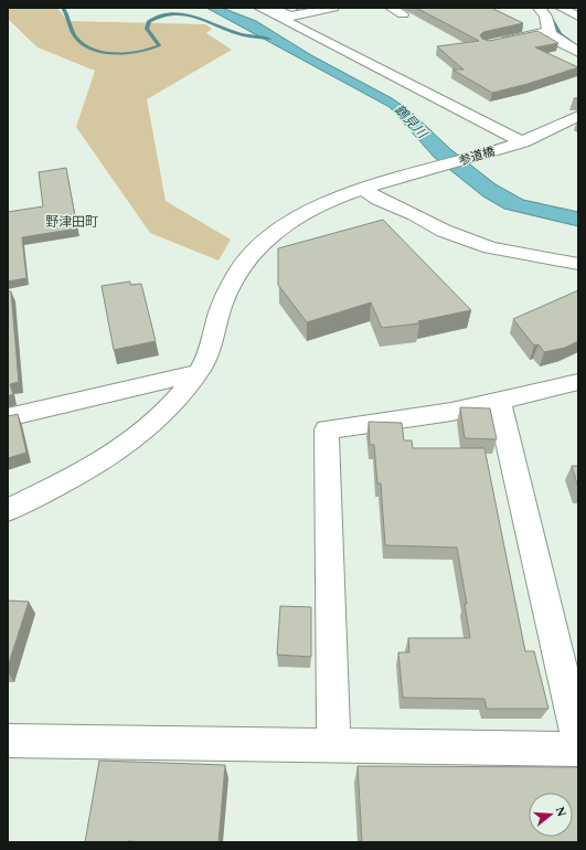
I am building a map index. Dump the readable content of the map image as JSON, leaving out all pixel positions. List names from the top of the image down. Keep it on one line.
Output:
{"streets":{"street":["参道橋"]},"districts":["野津田町"],"water":["鶴見川"],"north":"right"}
